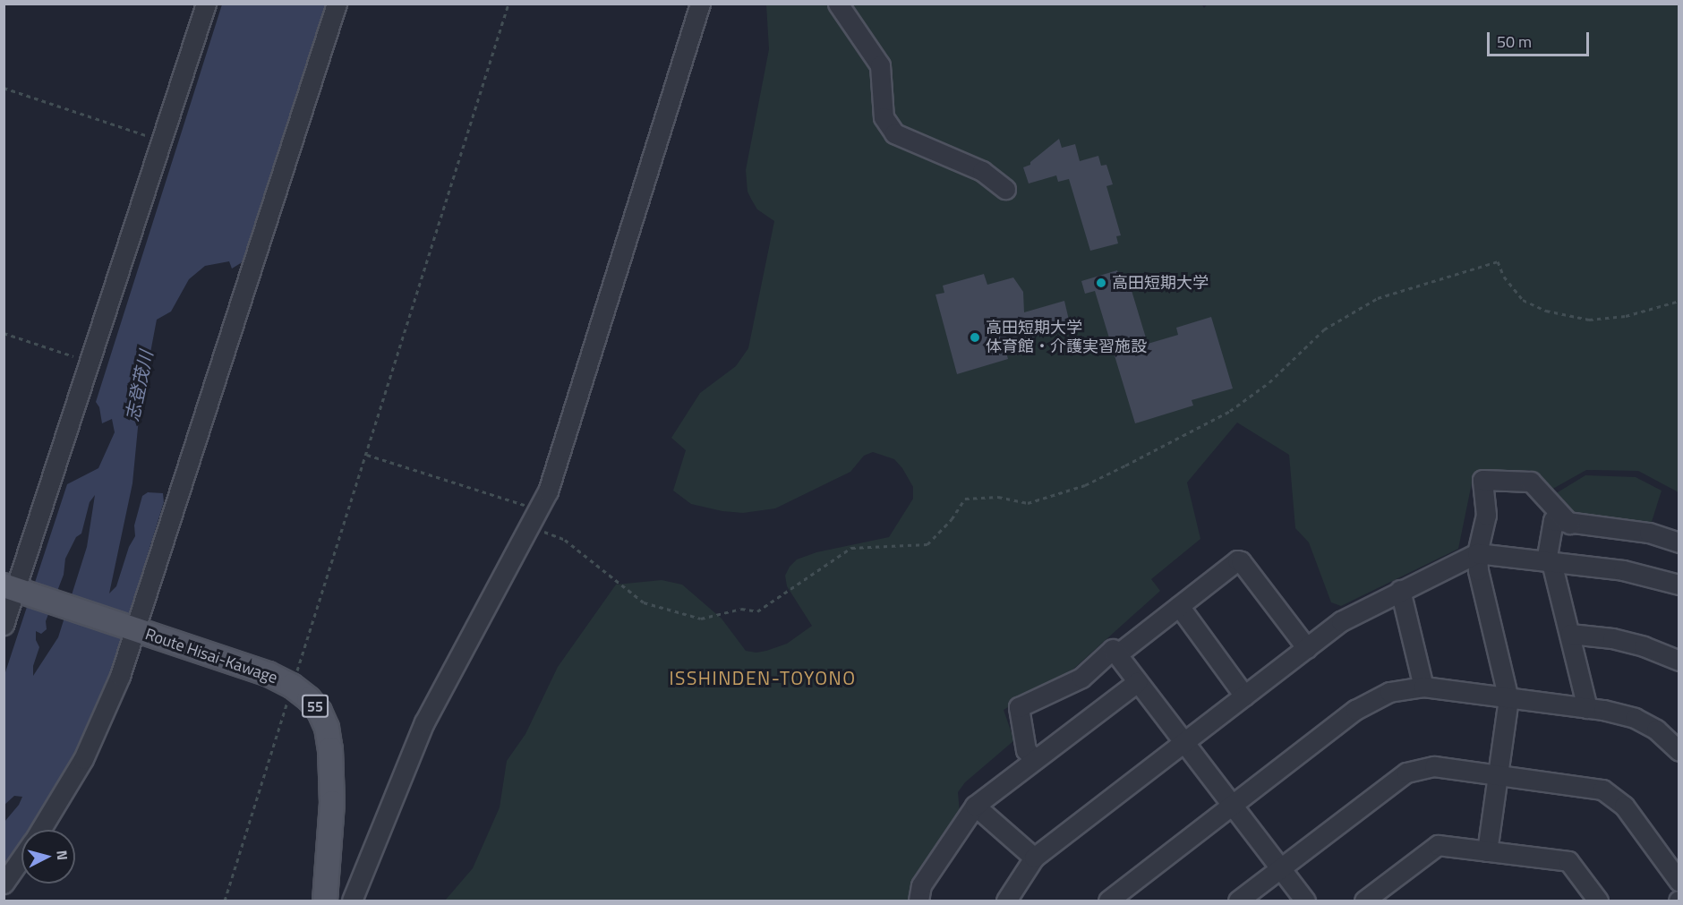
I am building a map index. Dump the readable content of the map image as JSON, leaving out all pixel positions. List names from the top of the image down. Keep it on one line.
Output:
{"streets":{"main road":["Route Hisai-Kawage","55"]},"districts":["ISSHINDEN-TOYONO"],"water":["志登茂川"],"places":["高田短期大学","高田短期大学 体育館・介護実習施設"],"scale_bar":"50 m","north":"right"}
